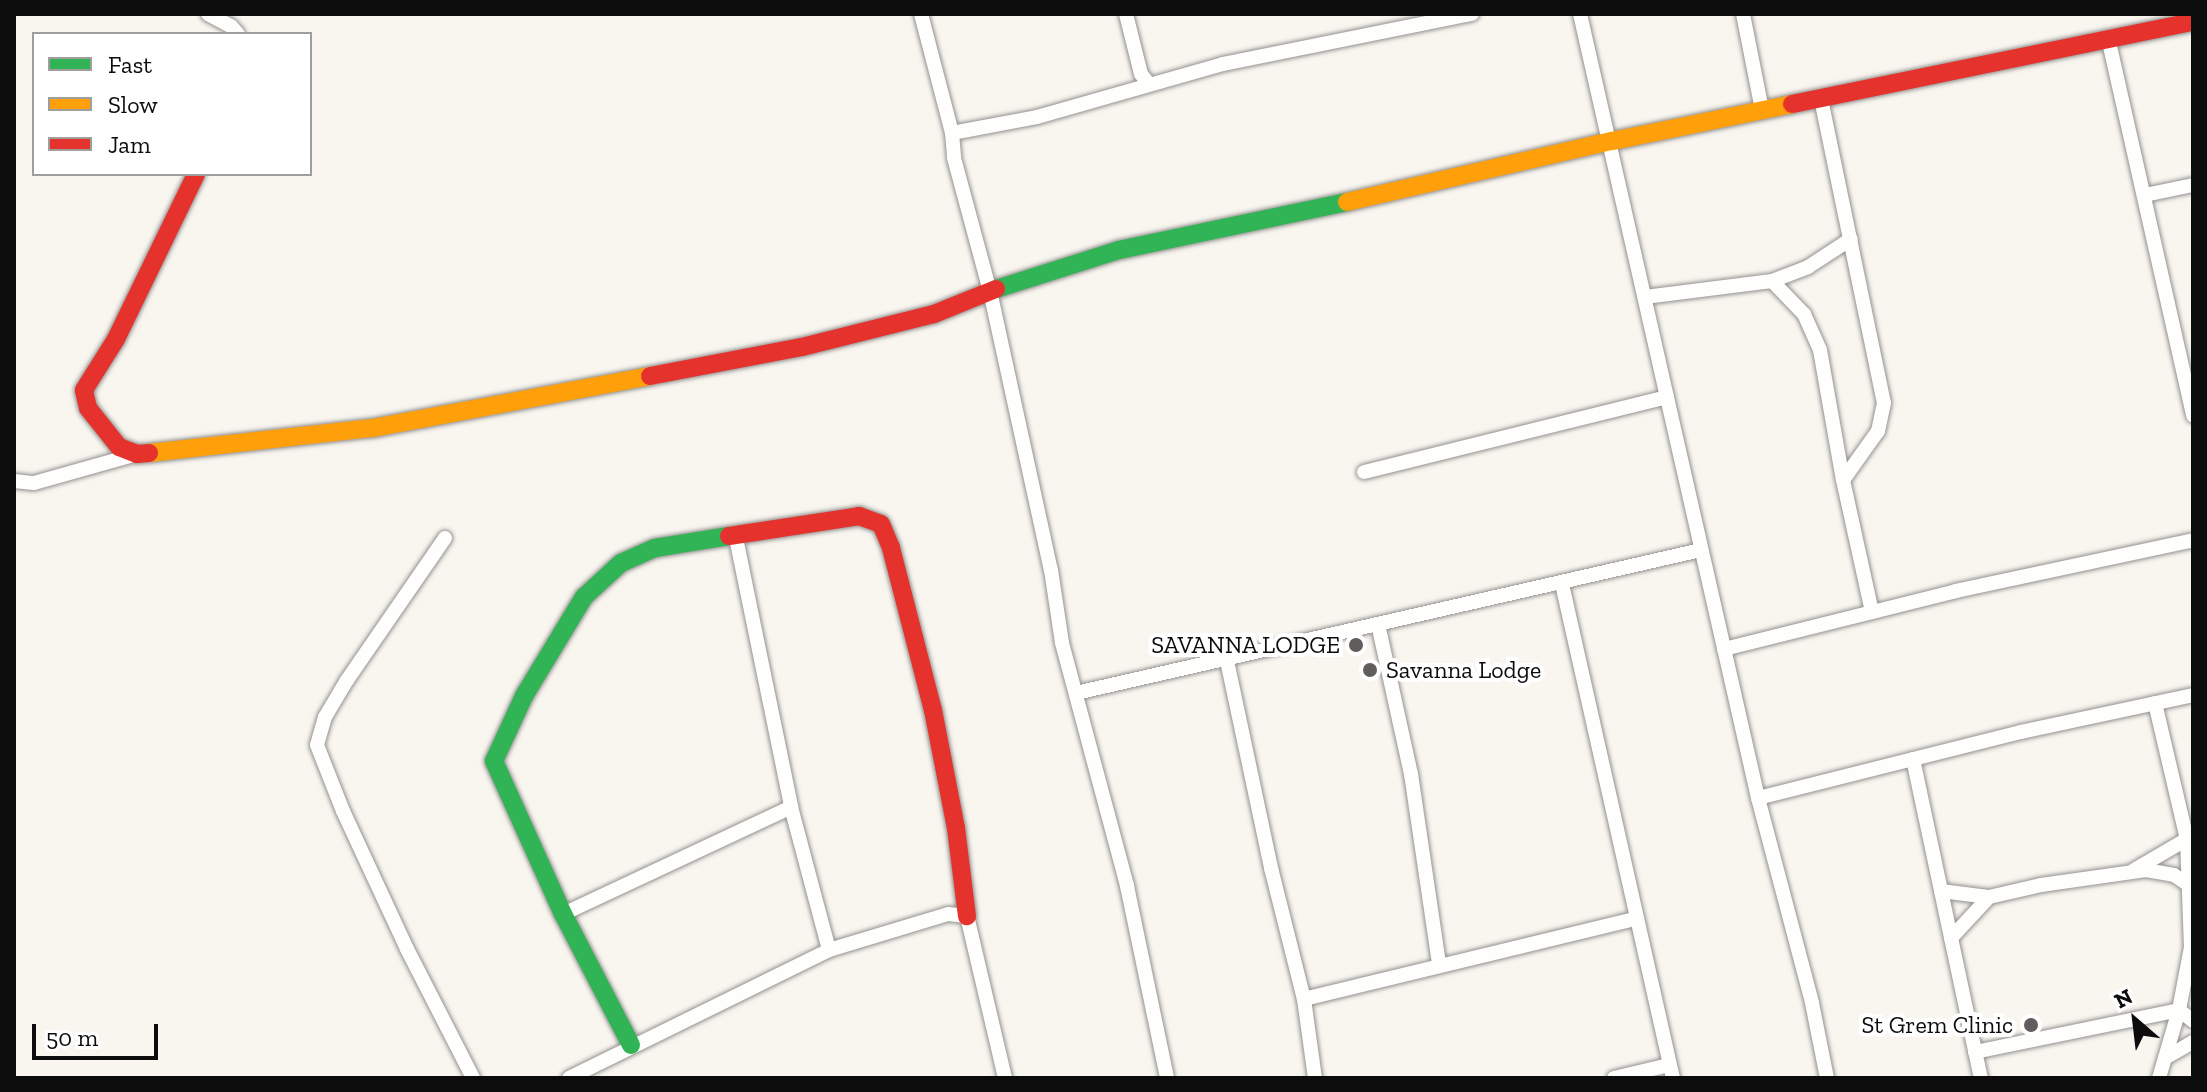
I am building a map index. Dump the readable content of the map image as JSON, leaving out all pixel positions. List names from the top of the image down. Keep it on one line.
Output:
{"places":["SAVANNA LODGE","Savanna Lodge","St Grem Clinic"],"legend":["Fast","Slow","Jam"],"scale_bar":"50 m","north":"top left"}
